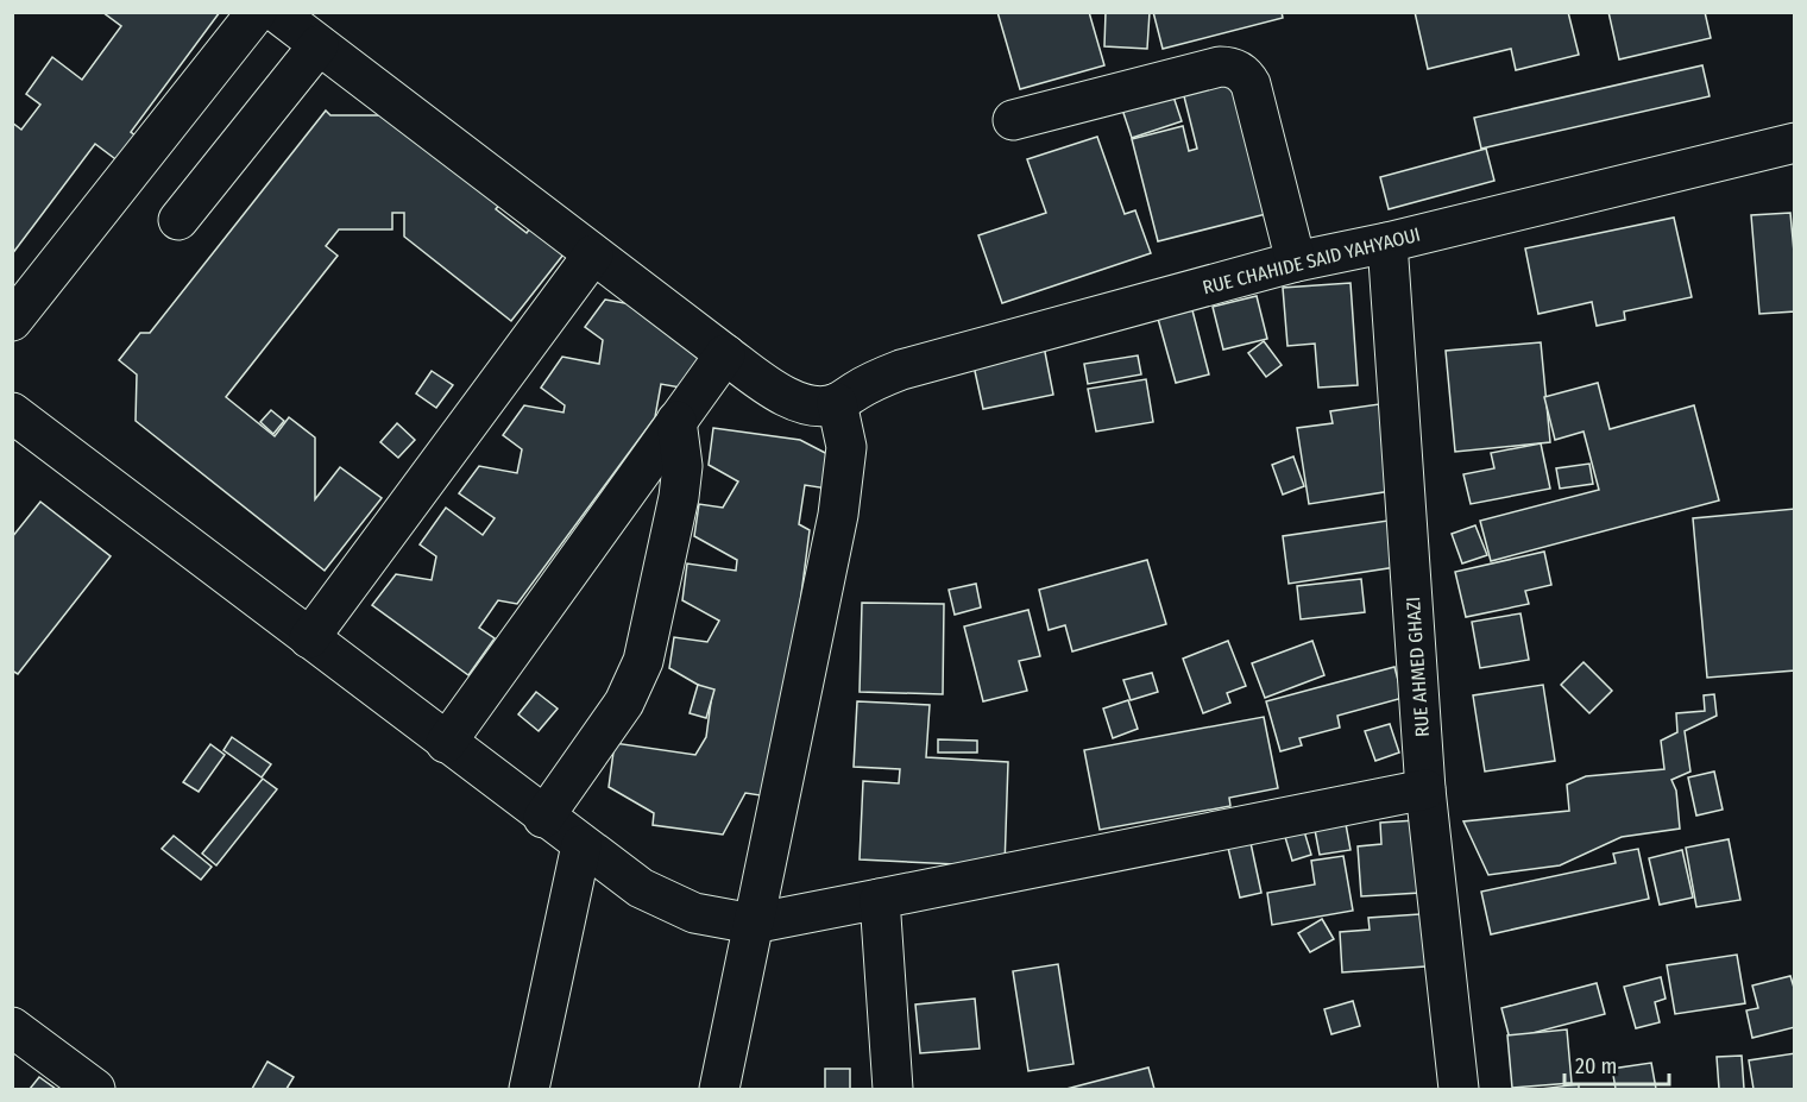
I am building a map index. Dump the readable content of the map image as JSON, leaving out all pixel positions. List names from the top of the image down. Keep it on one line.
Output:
{"streets":{"street":["RUE CHAHIDE SAID YAHYAOUI","RUE AHMED GHAZI"]},"crossings":[["RUE CHAHIDE SAID YAHYAOUI","RUE AHMED GHAZI"]],"scale_bar":"20 m"}
